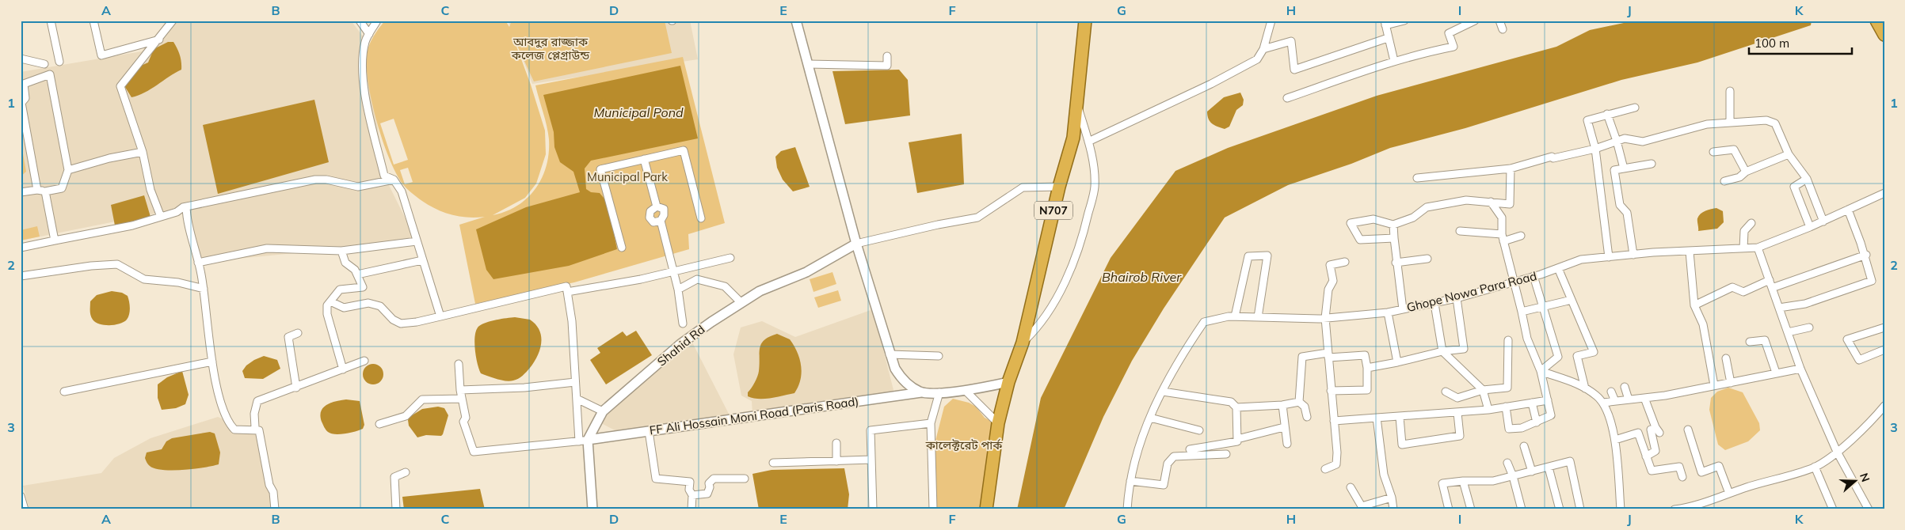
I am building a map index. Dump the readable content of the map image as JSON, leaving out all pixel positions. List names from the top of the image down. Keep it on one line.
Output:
{"streets":{"highway":["N707"],"street":["Ghope Nowa Para Road","Shahid Rd","FF Ali Hossain Moni Road (Paris Road)"]},"crossings":[["N707","FF Ali Hossain Moni Road (Paris Road)"],["Shahid Rd","FF Ali Hossain Moni Road (Paris Road)"]],"water":["Municipal Pond","Bhairob River"],"parks":["আবদুর রাজ্জাক কলেজ প্লেগ্রাউন্ড","Municipal Park","কালেক্টরেট পার্ক"],"scale_bar":"100 m","north":"right","grid":{"columns":["A","B","C","D","E","F","G","H","I","J","K"],"rows":["1","2","3"]}}
